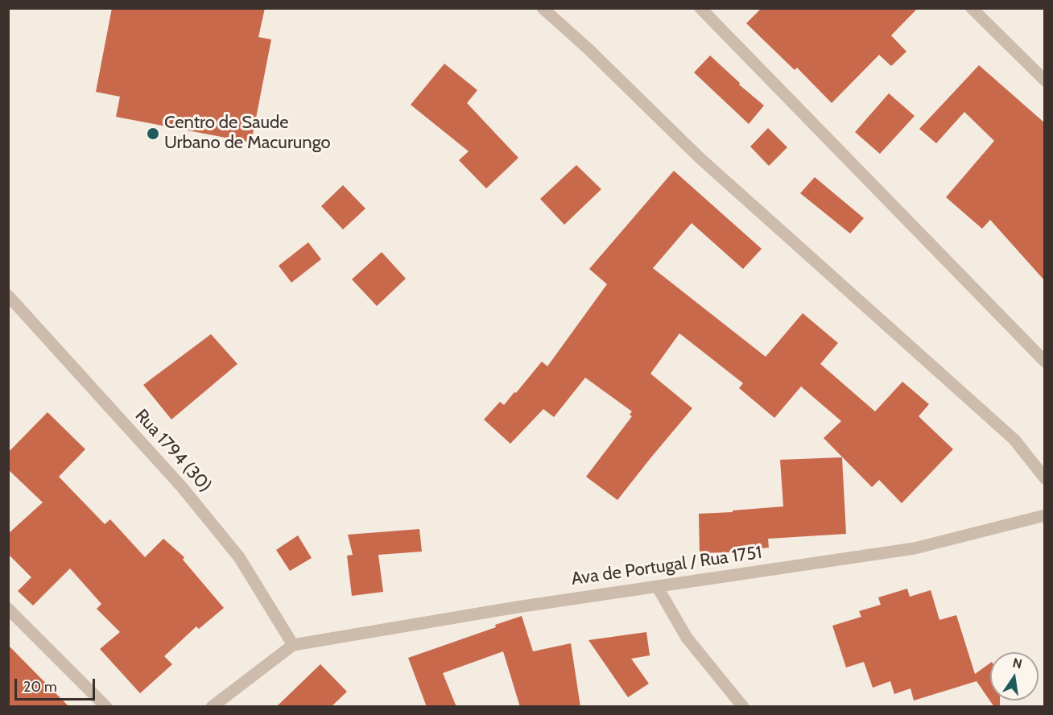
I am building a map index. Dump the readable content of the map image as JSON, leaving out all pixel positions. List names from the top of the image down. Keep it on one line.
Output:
{"streets":{"street":["Rua 1794 (30)","Ava de Portugal / Rua 1751"]},"crossings":[["Rua 1794 (30)","Ava de Portugal / Rua 1751"]],"places":["Centro de Saude Urbano de Macurungo"],"scale_bar":"20 m","north":"top"}
